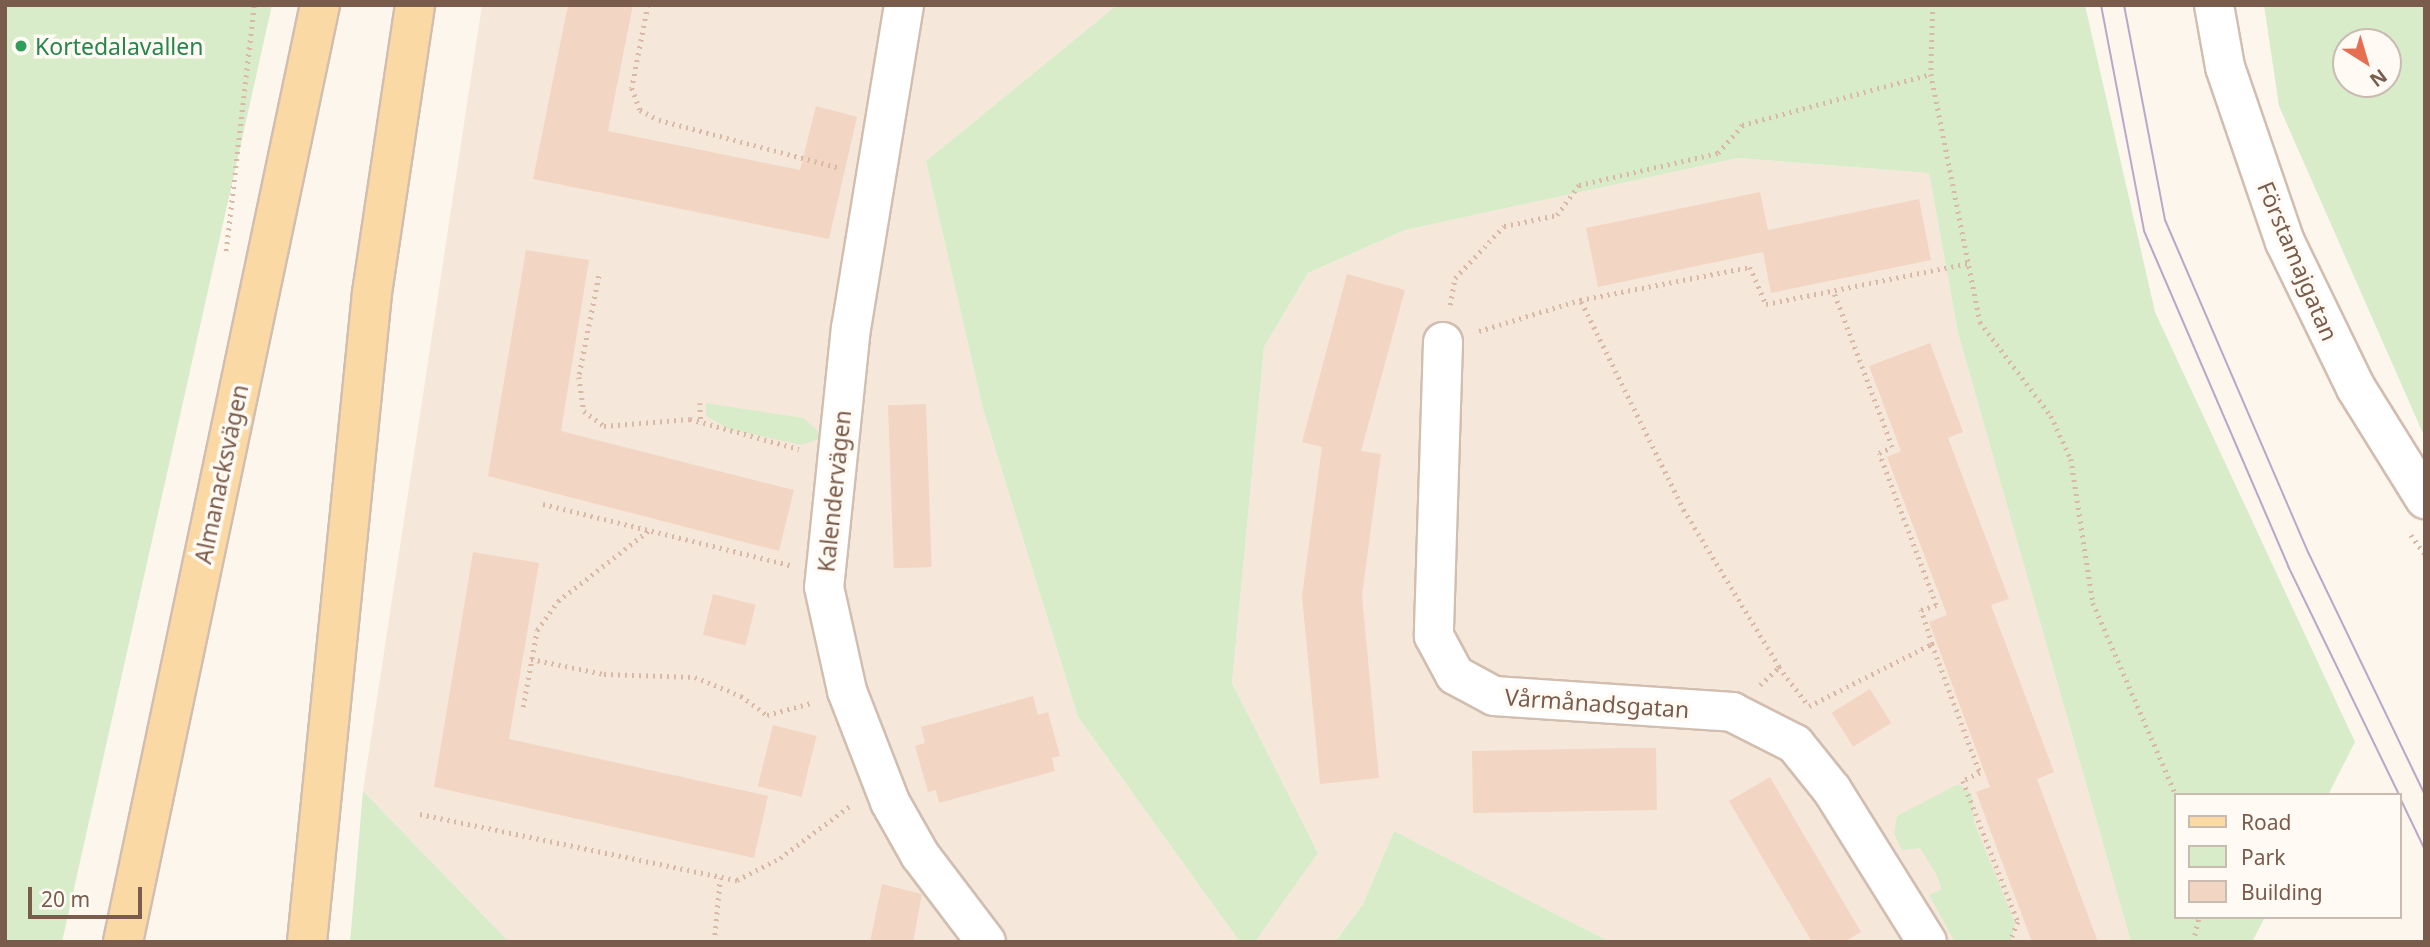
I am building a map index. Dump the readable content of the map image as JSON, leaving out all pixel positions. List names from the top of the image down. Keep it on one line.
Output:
{"streets":{"main road":["Almanacksvägen"],"street":["Förstamajgatan","Kalendervägen","Vårmånadsgatan"]},"places":["Kortedalavallen"],"legend":["Road","Park","Building"],"scale_bar":"20 m","north":"bottom right"}
